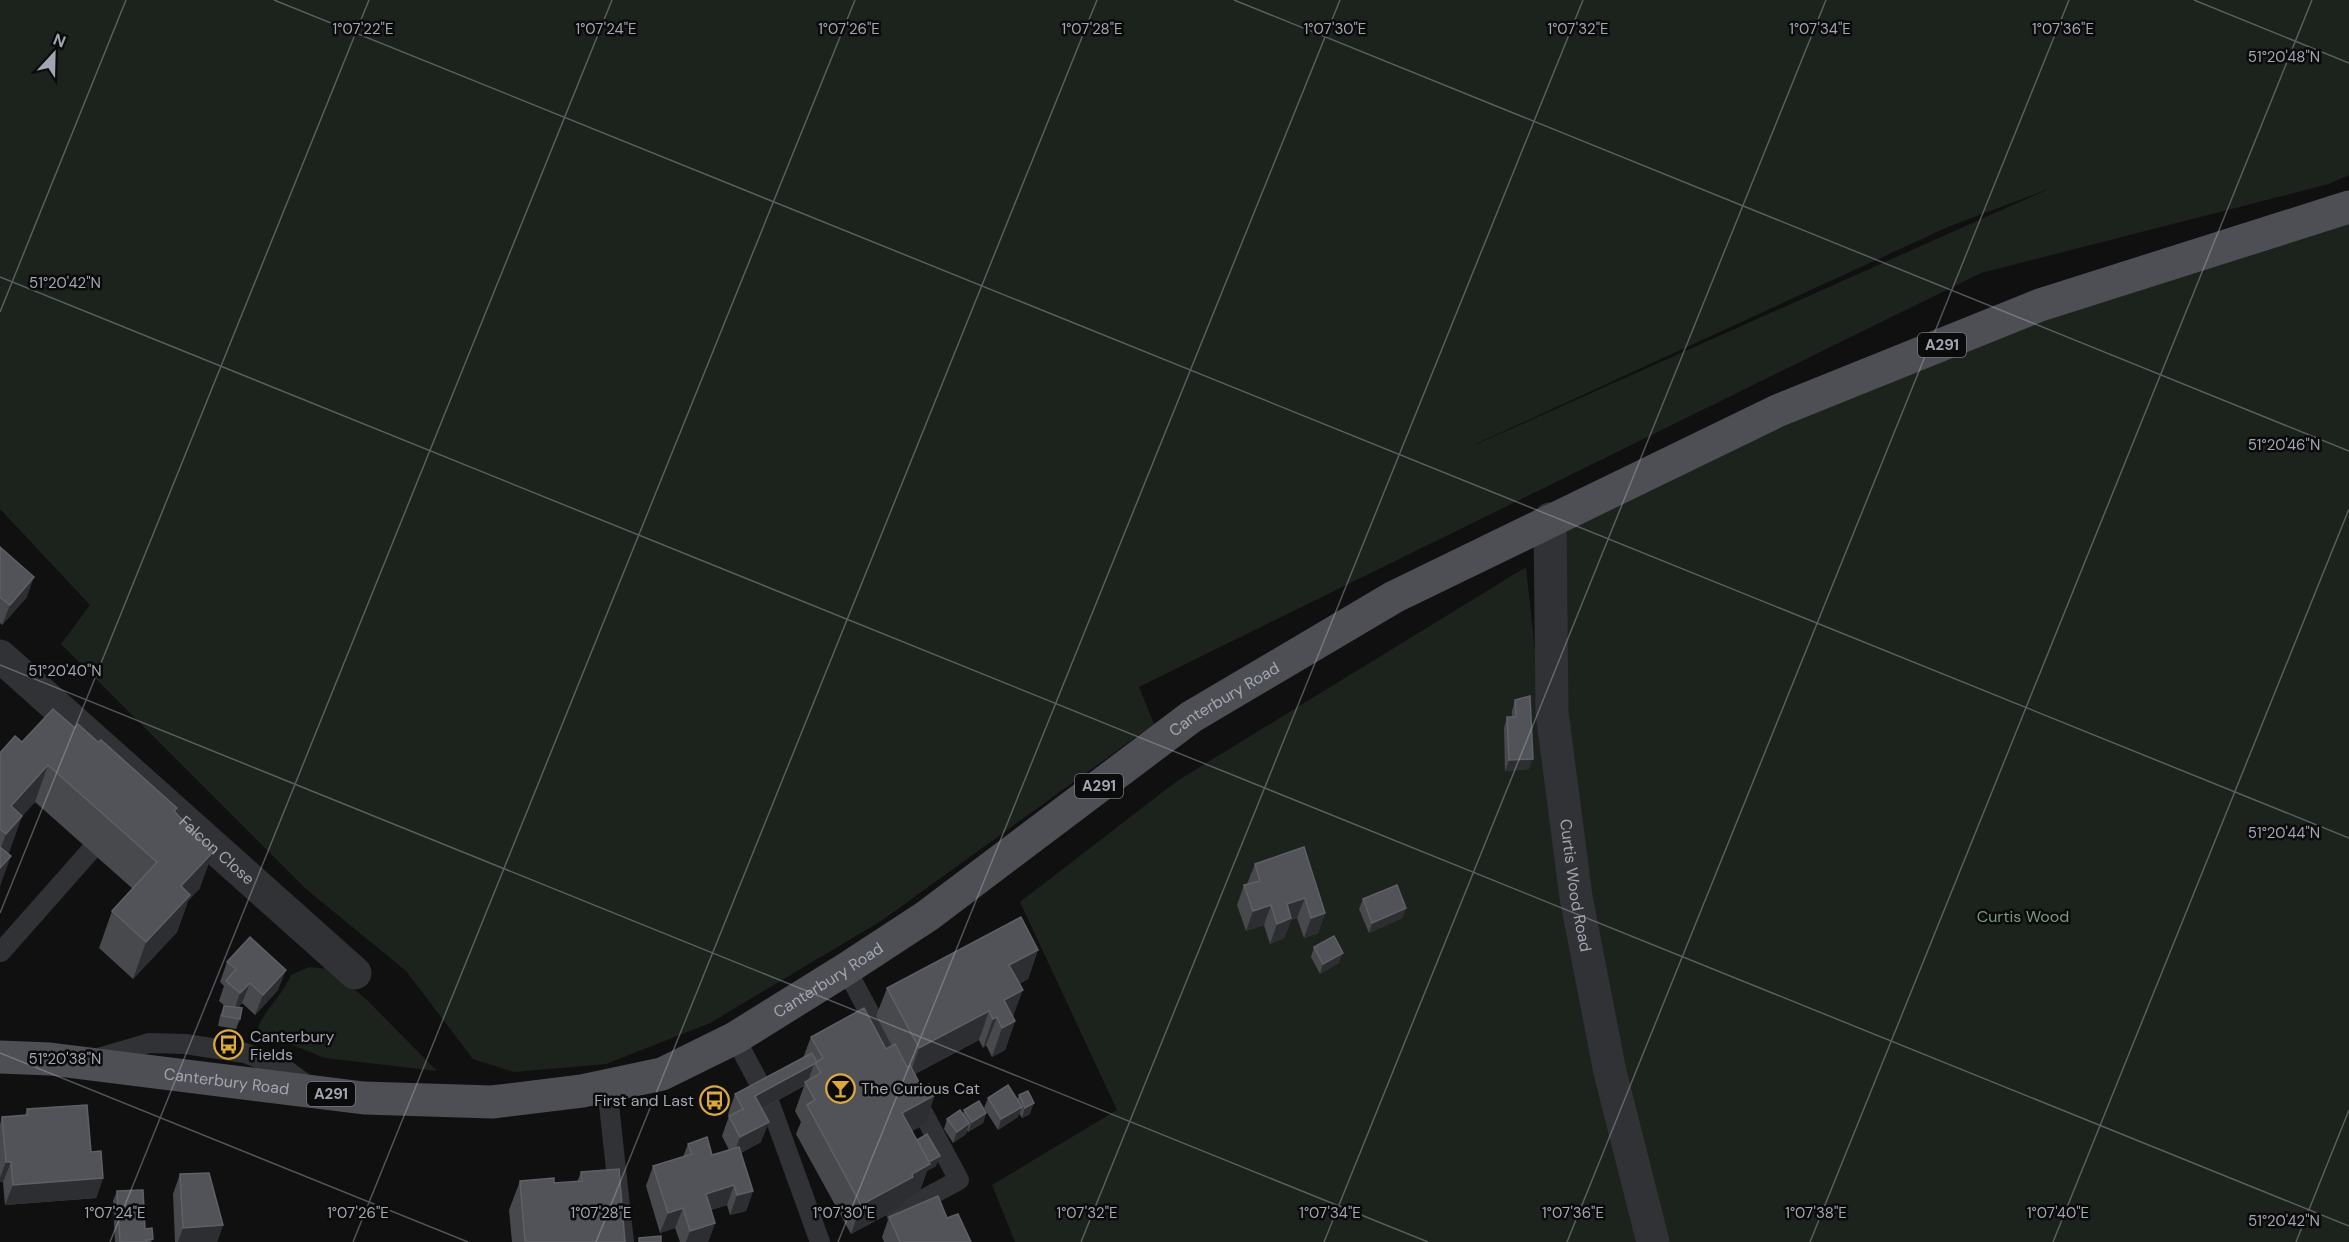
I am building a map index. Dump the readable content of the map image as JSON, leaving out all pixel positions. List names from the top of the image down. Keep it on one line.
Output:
{"streets":{"main road":["A291","Canterbury Road"],"street":["Falcon Close","Curtis Wood Road"]},"crossings":[["A291","Canterbury Road"],["A291","Curtis Wood Road"],["Canterbury Road","Curtis Wood Road"]],"parks":["Curtis Wood"],"places":{"bus stop":["Canterbury Fields","First and Last"],"bar":["The Curious Cat"]},"north":"top","coordinates":["1°07'22\"E","1°07'24\"E","1°07'26\"E","1°07'28\"E","1°07'34\"E","1°07'36\"E","1°07'30\"E","1°07'32\"E","51°20'48\"N","51°20'42\"N","51°20'46\"N","51°20'40\"N","51°20'44\"N","51°20'38\"N","1°07'38\"E","1°07'40\"E"]}
